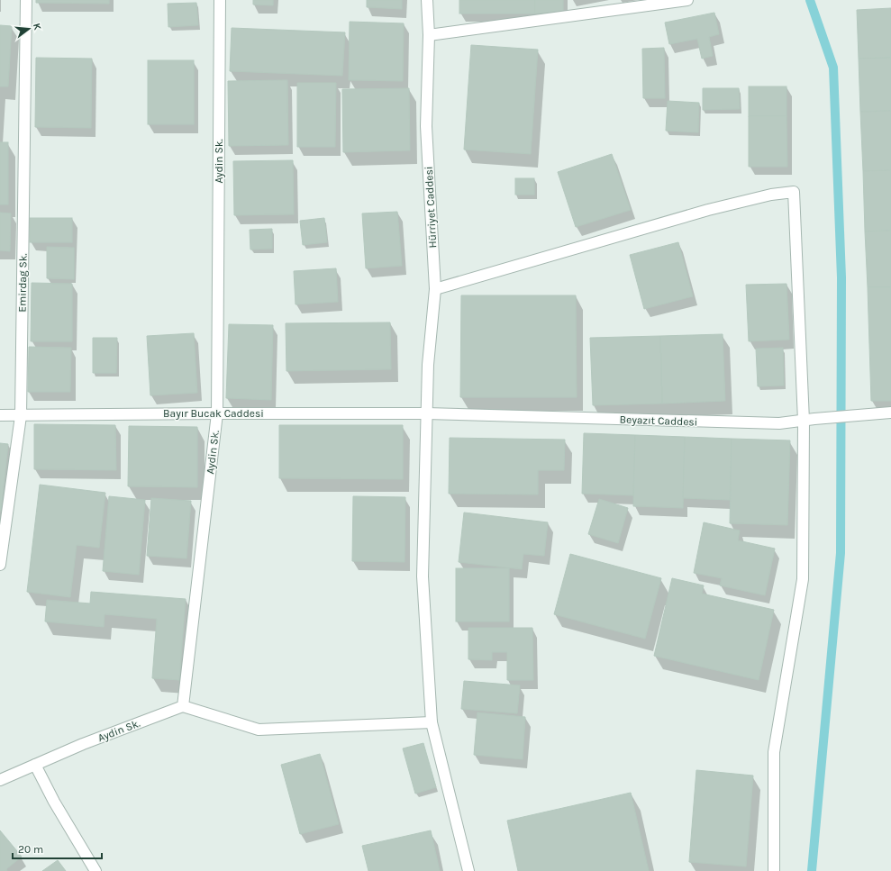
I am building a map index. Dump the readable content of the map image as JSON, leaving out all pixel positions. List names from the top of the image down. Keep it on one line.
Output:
{"streets":{"street":["Aydin Sk.","Hürriyet Caddesi","Emirdag Sk.","Bayır Bucak Caddesi","Beyazıt Caddesi"]},"crossings":[["Aydin Sk.","Bayır Bucak Caddesi"],["Hürriyet Caddesi","Bayır Bucak Caddesi"],["Hürriyet Caddesi","Beyazıt Caddesi"],["Emirdag Sk.","Bayır Bucak Caddesi"],["Bayır Bucak Caddesi","Beyazıt Caddesi"]],"scale_bar":"20 m","north":"right"}
